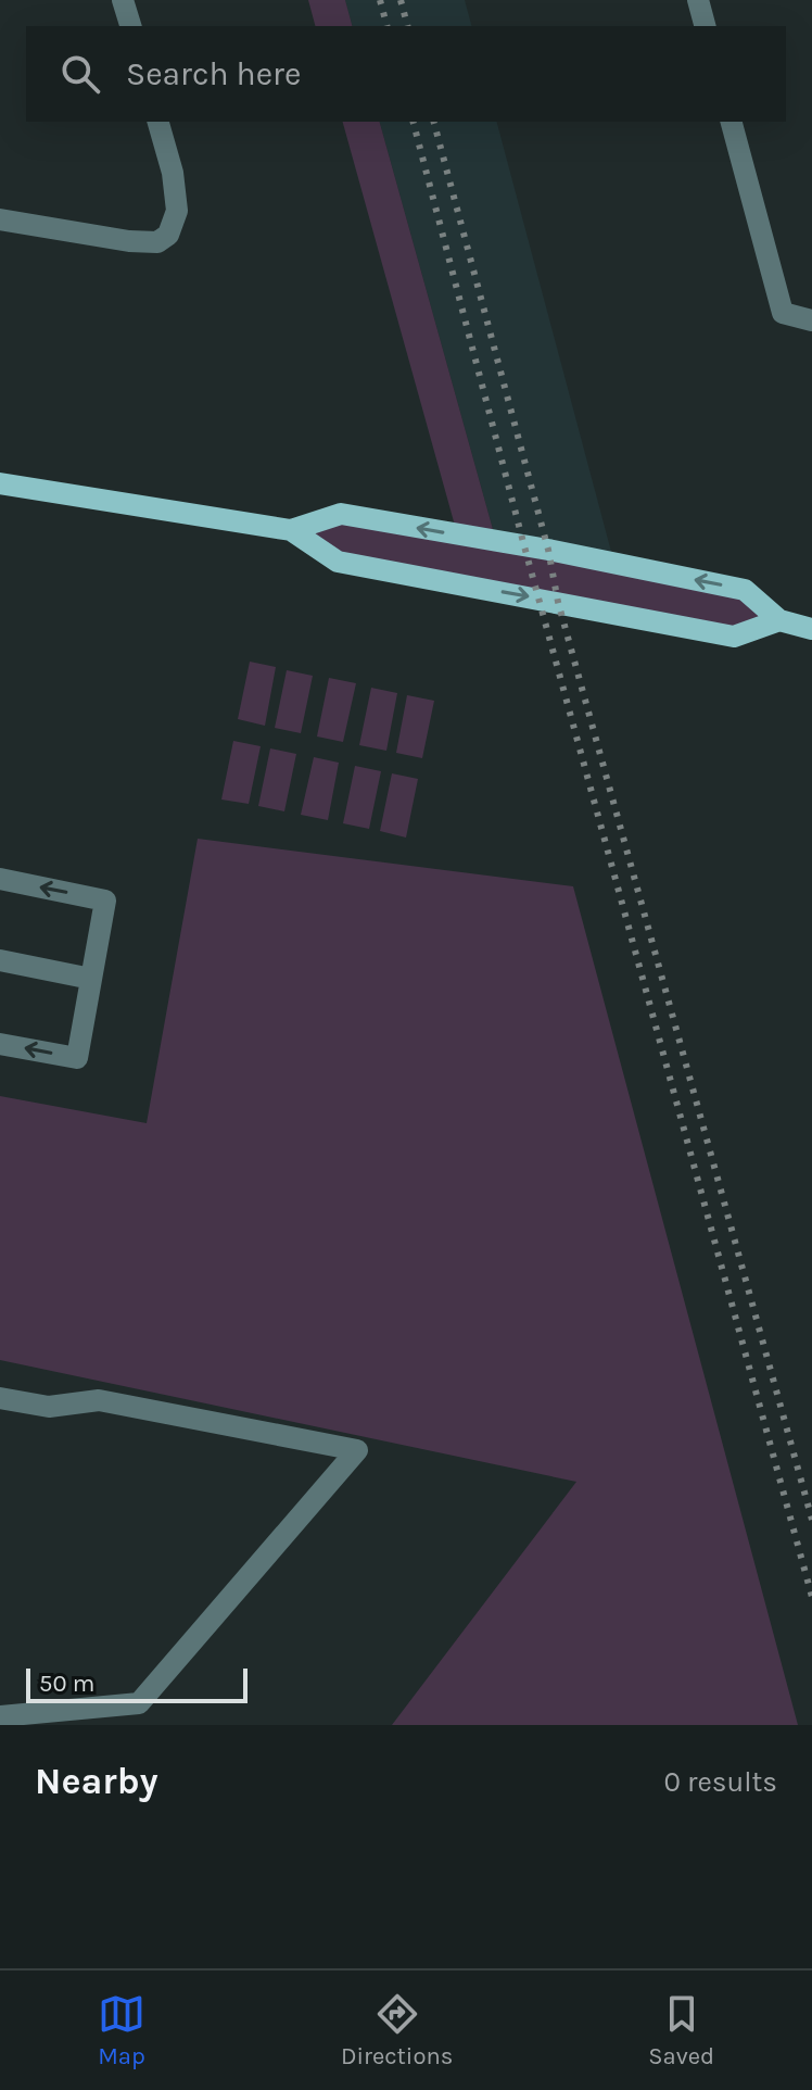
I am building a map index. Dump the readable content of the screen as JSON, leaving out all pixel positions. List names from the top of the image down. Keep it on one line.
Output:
{"scale_bar":"50 m","page":{"search":"Search here","scale":"50 m","heading":["Nearby","0 results"],"nav":["Map","Directions","Saved"]}}
